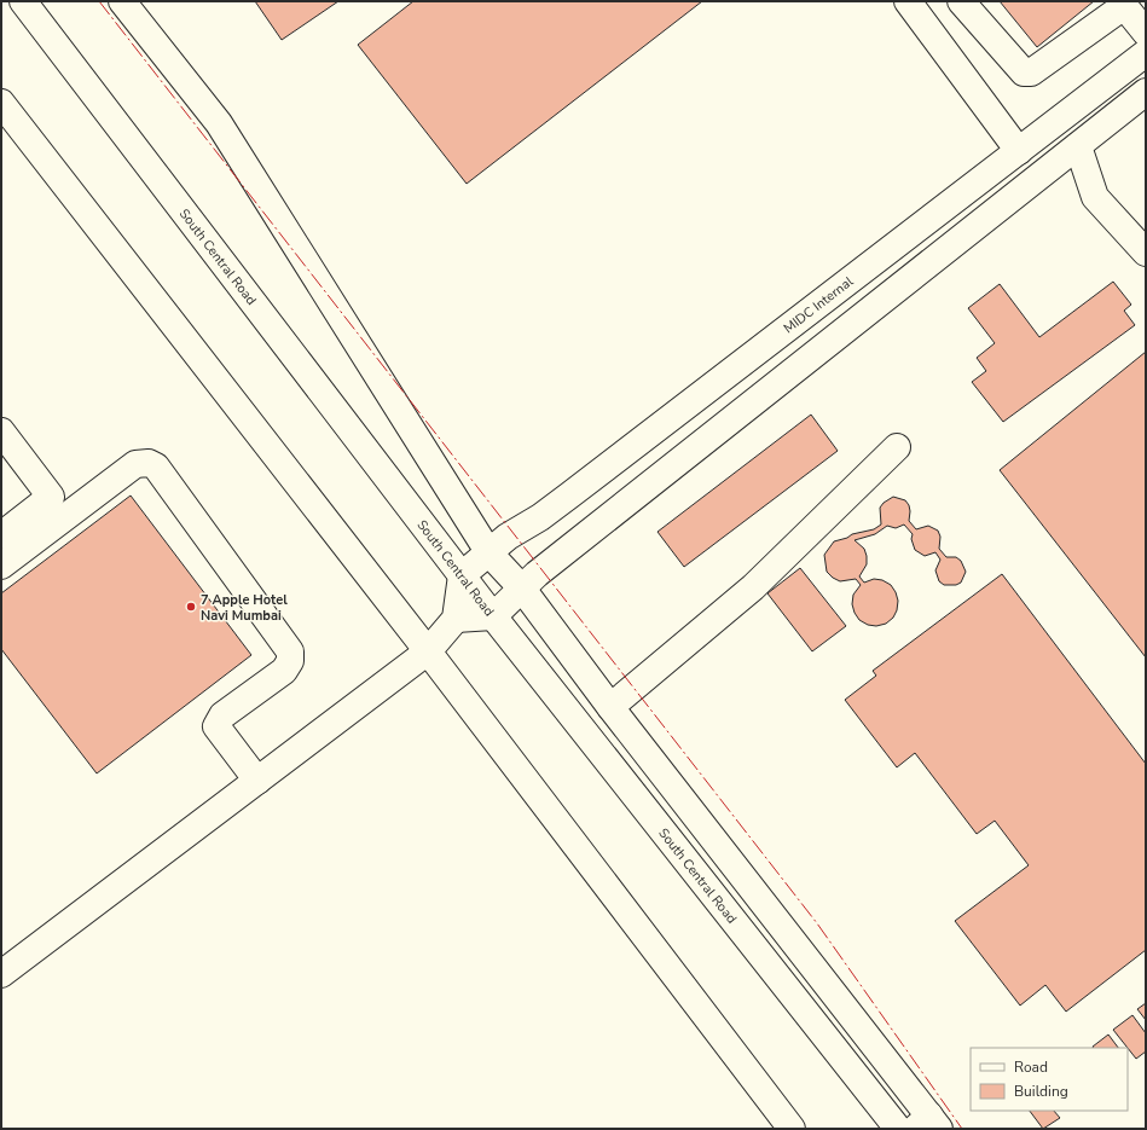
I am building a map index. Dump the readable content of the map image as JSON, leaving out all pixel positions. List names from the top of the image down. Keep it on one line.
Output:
{"streets":{"street":["South Central Road","MIDC Internal"]},"crossings":[["South Central Road","MIDC Internal"]],"places":["7 Apple Hotel Navi Mumbai"],"legend":["Road","Building"]}
